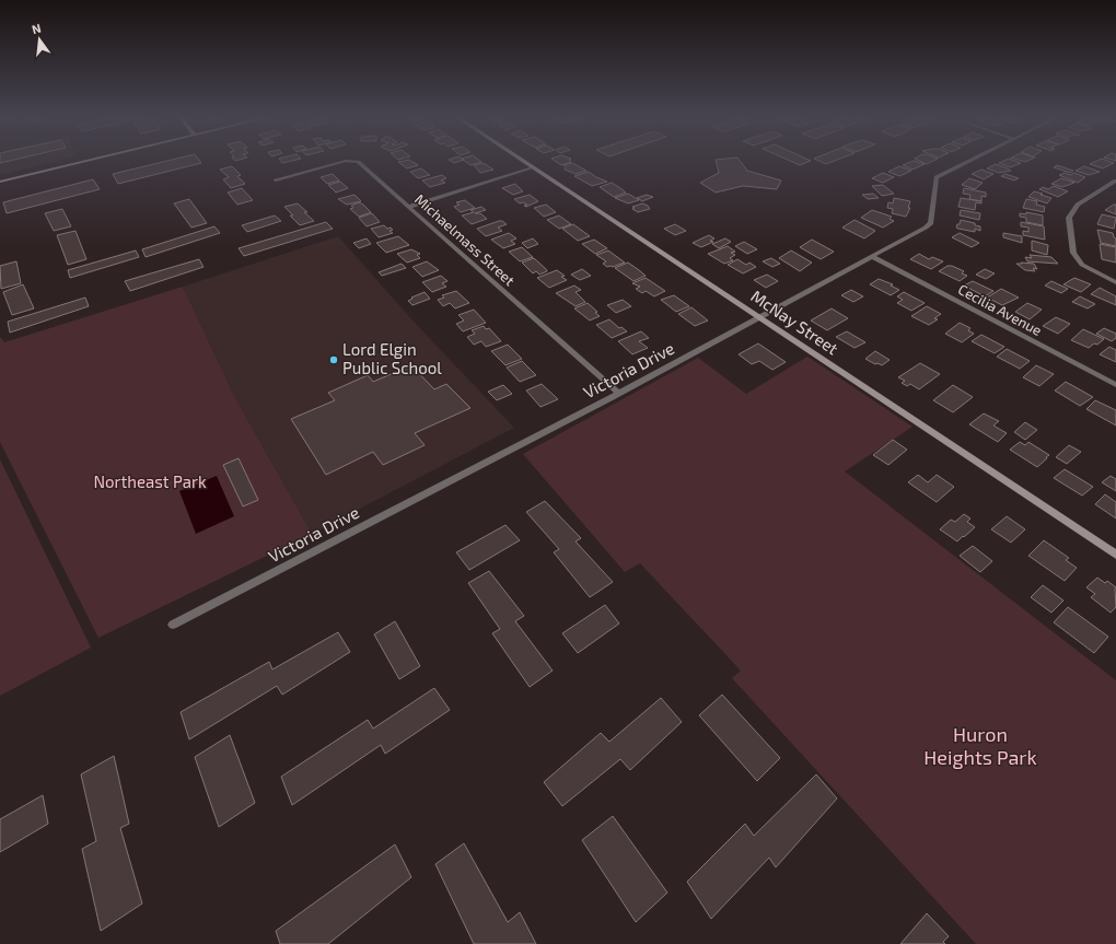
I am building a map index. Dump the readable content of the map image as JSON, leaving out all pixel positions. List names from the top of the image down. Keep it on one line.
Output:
{"streets":{"street":["Michaelmass Street","Cecilia Avenue","McNay Street","Victoria Drive"]},"crossings":[["Michaelmass Street","Victoria Drive"],["Cecilia Avenue","Victoria Drive"],["McNay Street","Victoria Drive"]],"parks":["Northeast Park","Huron Heights Park"],"places":["Lord Elgin Public School"],"north":"top"}
